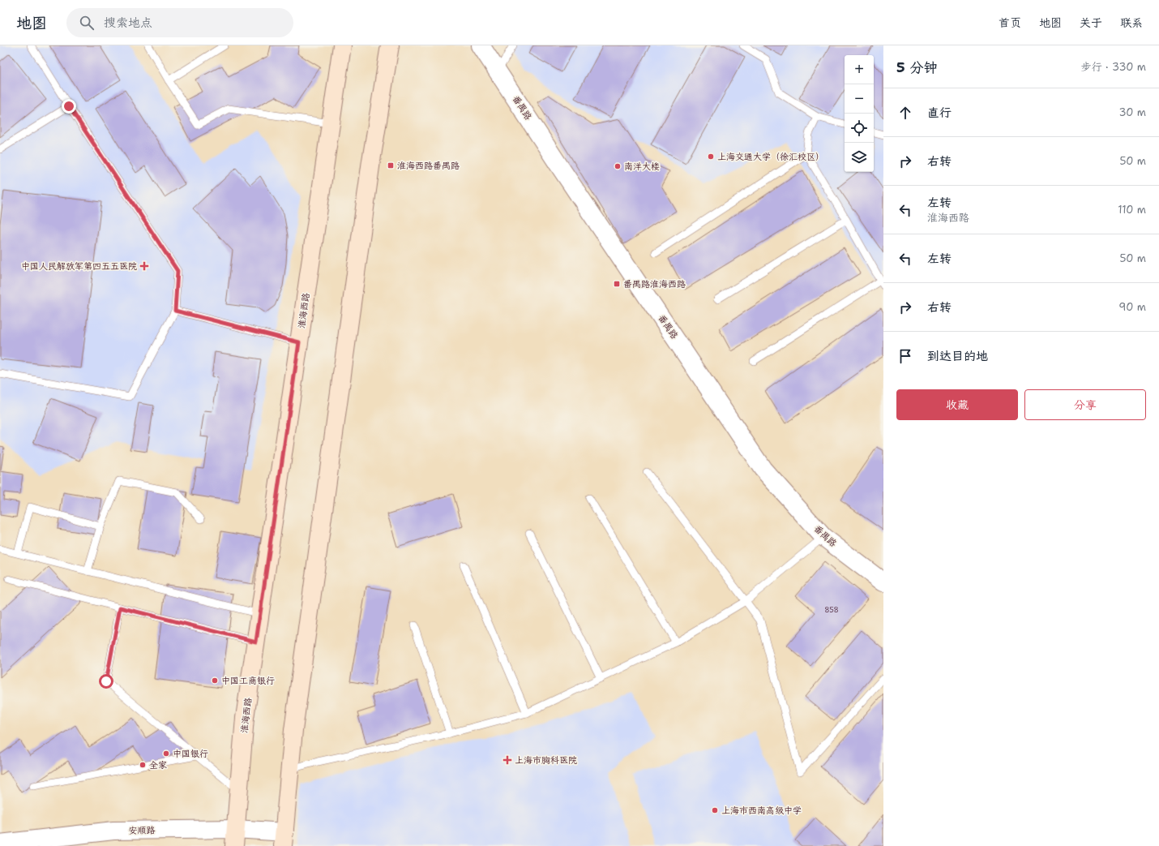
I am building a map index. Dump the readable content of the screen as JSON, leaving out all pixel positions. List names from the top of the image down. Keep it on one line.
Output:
{"streets":{"main road":["淮海西路"],"street":["番禺路","安顺路"]},"crossings":[["淮海西路","安顺路"]],"places":{"other":["上海交通大学（徐汇校区）","南洋大楼","中国工商银行","中国银行","全家","上海市西南高级中学"],"transit":["淮海西路番禺路","番禺路淮海西路"],"health":["中国人民解放军第四五五医院","上海市胸科医院"]},"house_numbers":["858"],"page":{"header":"地图","search":"搜索地点","nav":["首页","地图","关于","联系"],"heading":["5 分钟","步行 · 330 m"],"map_buttons":["+","−"],"list":[["直行","30 m"],["右转","50 m"],["左转","淮海西路","110 m"],["左转","50 m"],["右转","90 m"],"到达目的地"],"buttons":["收藏","分享"]}}
